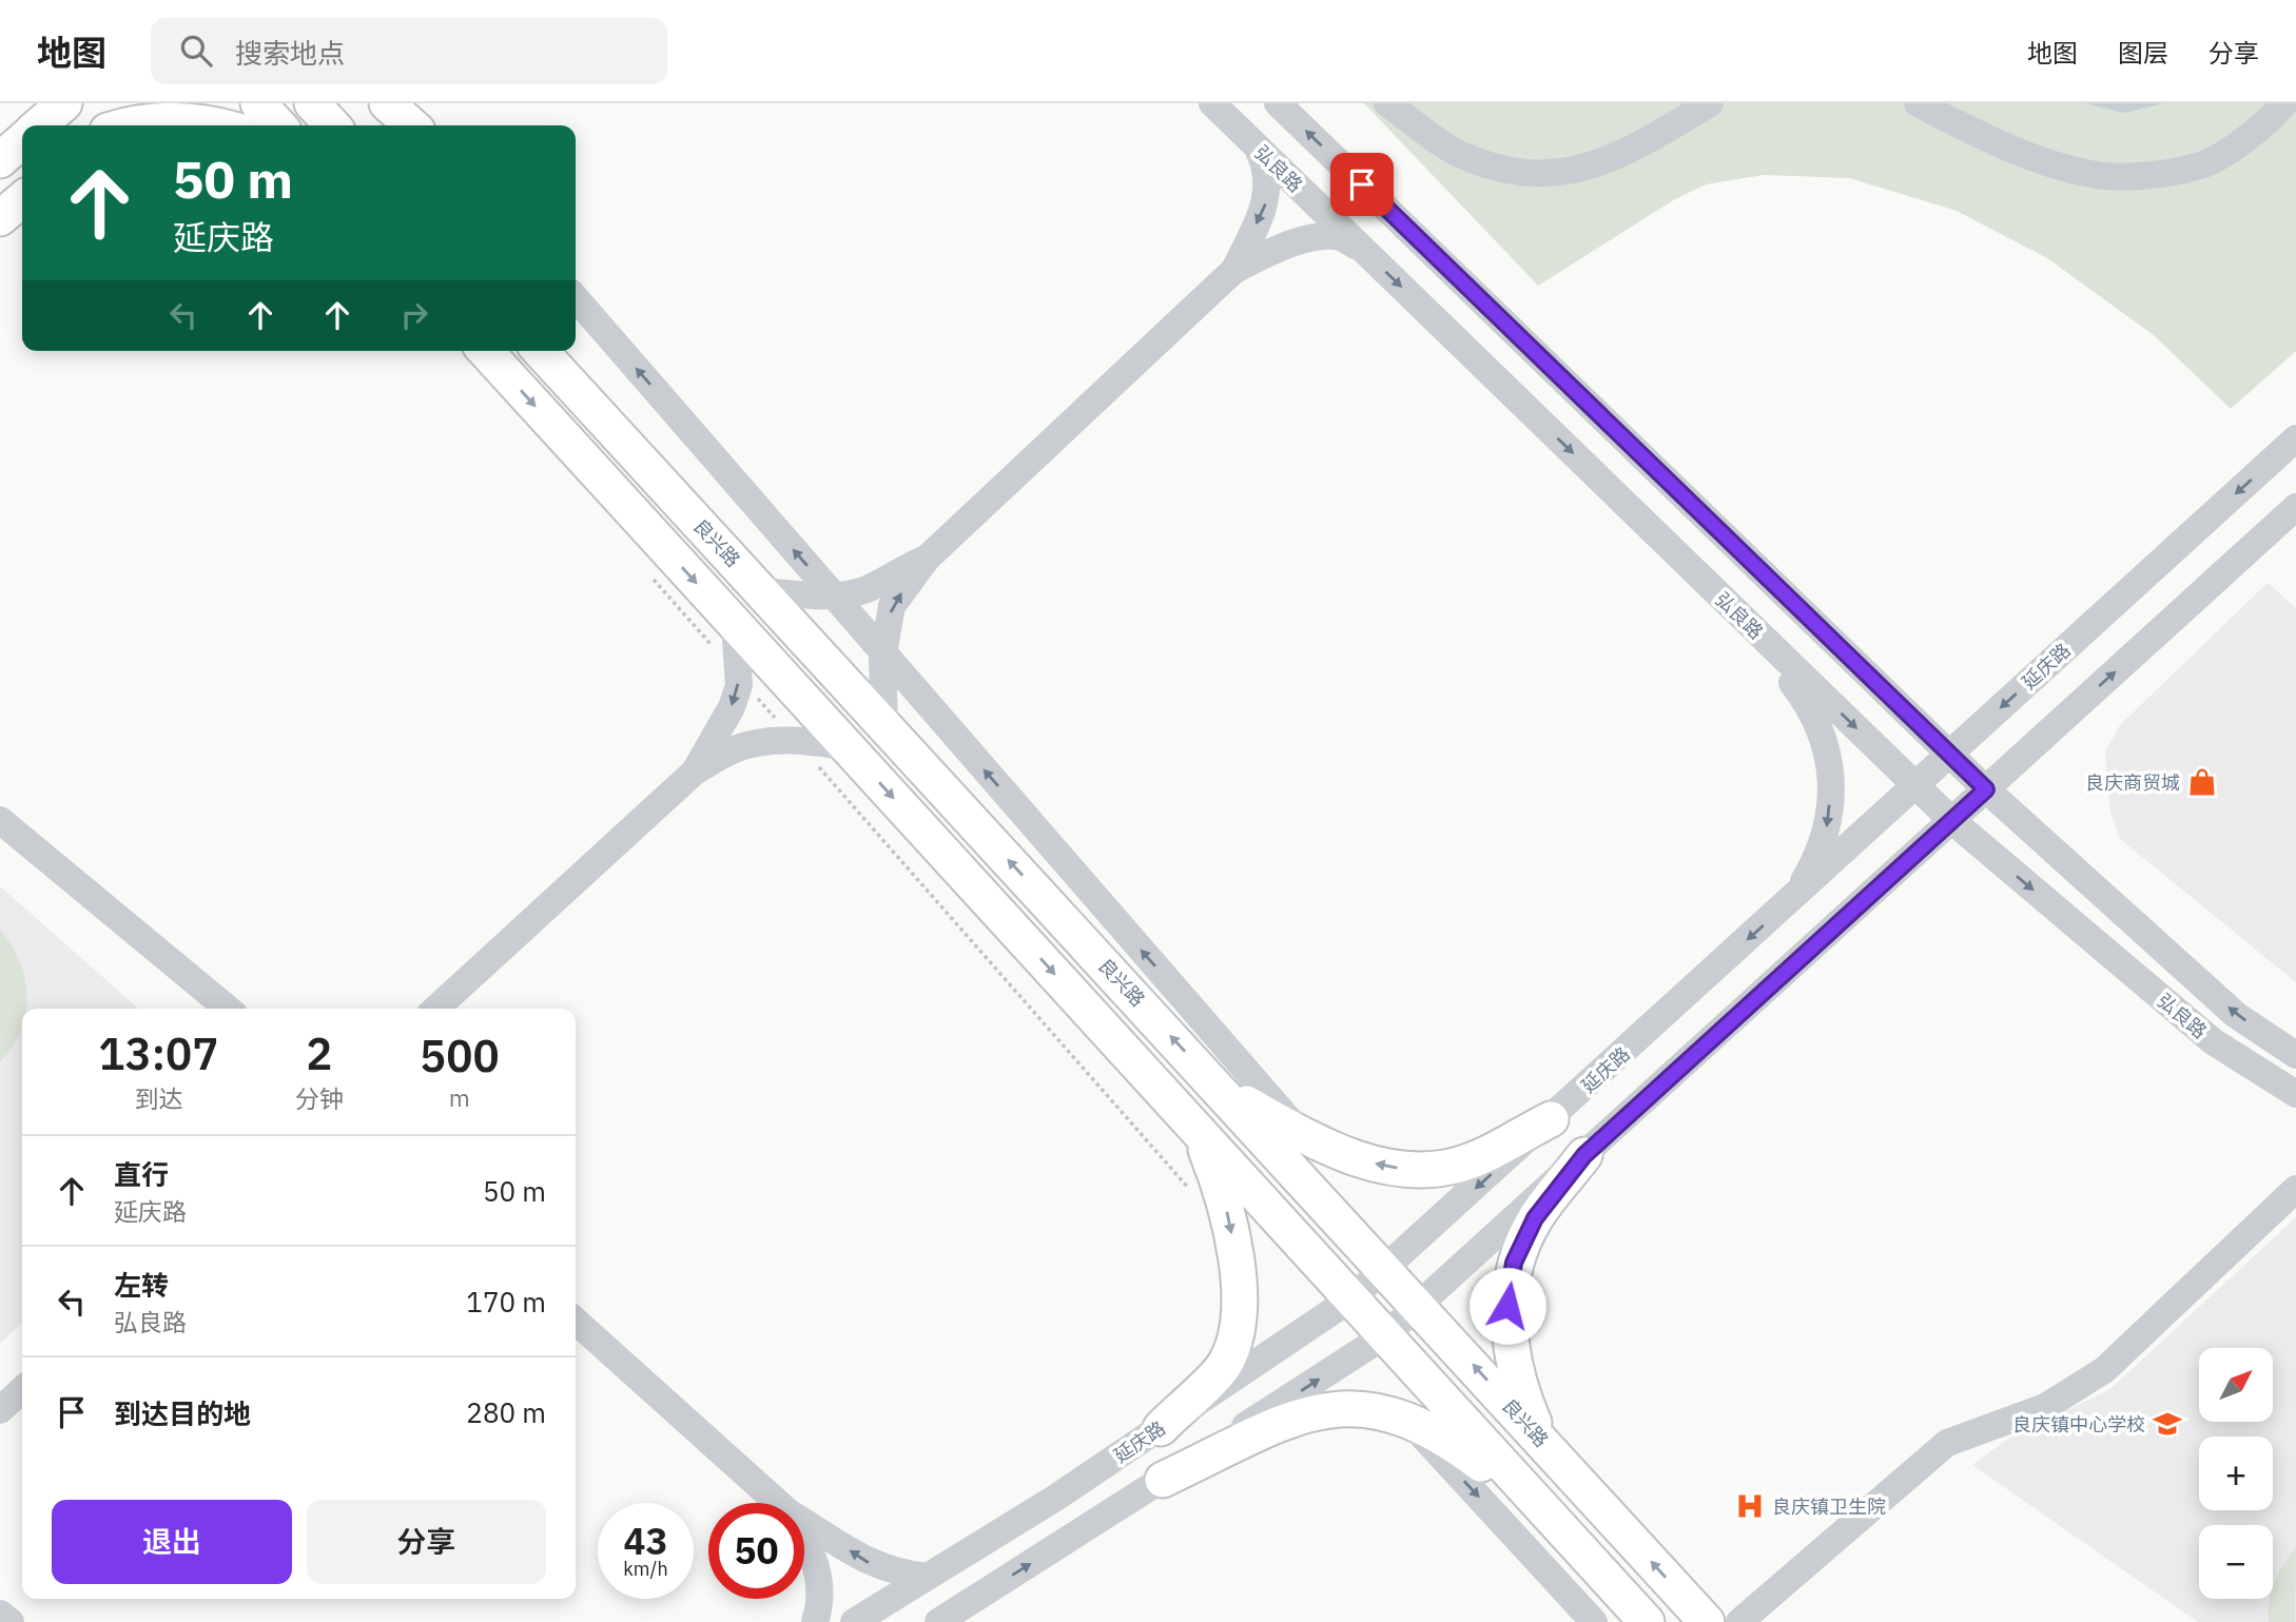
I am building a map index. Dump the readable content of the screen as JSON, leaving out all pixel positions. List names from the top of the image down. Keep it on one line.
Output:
{"streets":{"main road":["良兴路"],"street":["弘良路","延庆路"]},"crossings":[["弘良路","延庆路"],["良兴路","延庆路"]],"places":{"shop":["良庆商贸城"],"school or university":["良庆镇中心学校"],"hospital":["良庆镇卫生院"]},"north":"top right","page":{"header":"地图","search":"搜索地点","nav":["地图","图层","分享"],"turn":["50 m","延庆路"],"eta":["13:07","到达","2","分钟","500","m"],"list":[{"name":"直行","note":"延庆路","value":"50 m"},{"name":"左转","note":"弘良路","value":"170 m"},{"name":"到达目的地","value":"280 m"}],"map_buttons":["+","−"],"buttons":["退出","分享"],"speed":"43 km/h","limit":"50"}}
